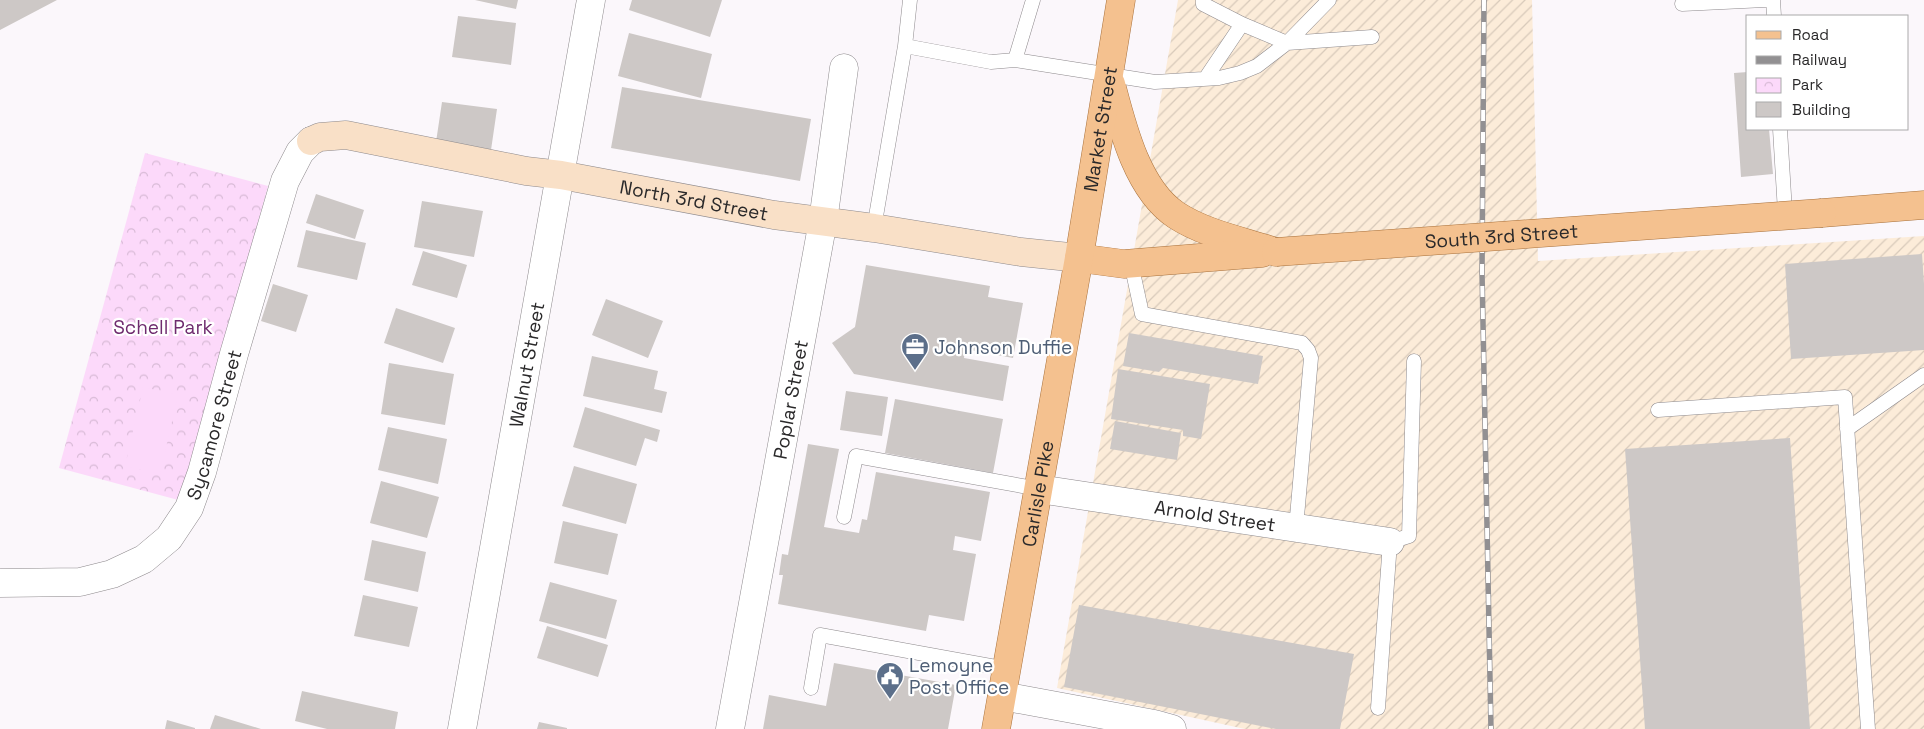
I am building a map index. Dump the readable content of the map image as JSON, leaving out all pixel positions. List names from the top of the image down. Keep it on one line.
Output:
{"streets":{"main road":["Market Street","South 3rd Street","Carlisle Pike"],"street":["North 3rd Street","Walnut Street","Poplar Street","Sycamore Street","Arnold Street"]},"crossings":[["Market Street","North 3rd Street"],["Market Street","South 3rd Street"],["Market Street","Carlisle Pike"],["North 3rd Street","South 3rd Street"],["North 3rd Street","Walnut Street"],["North 3rd Street","Poplar Street"],["North 3rd Street","Sycamore Street"],["North 3rd Street","Carlisle Pike"],["South 3rd Street","Carlisle Pike"],["Carlisle Pike","Arnold Street"]],"parks":["Schell Park"],"places":{"office":["Johnson Duffie"],"public building":["Lemoyne Post Office"]},"legend":["Road","Railway","Park","Building"]}
